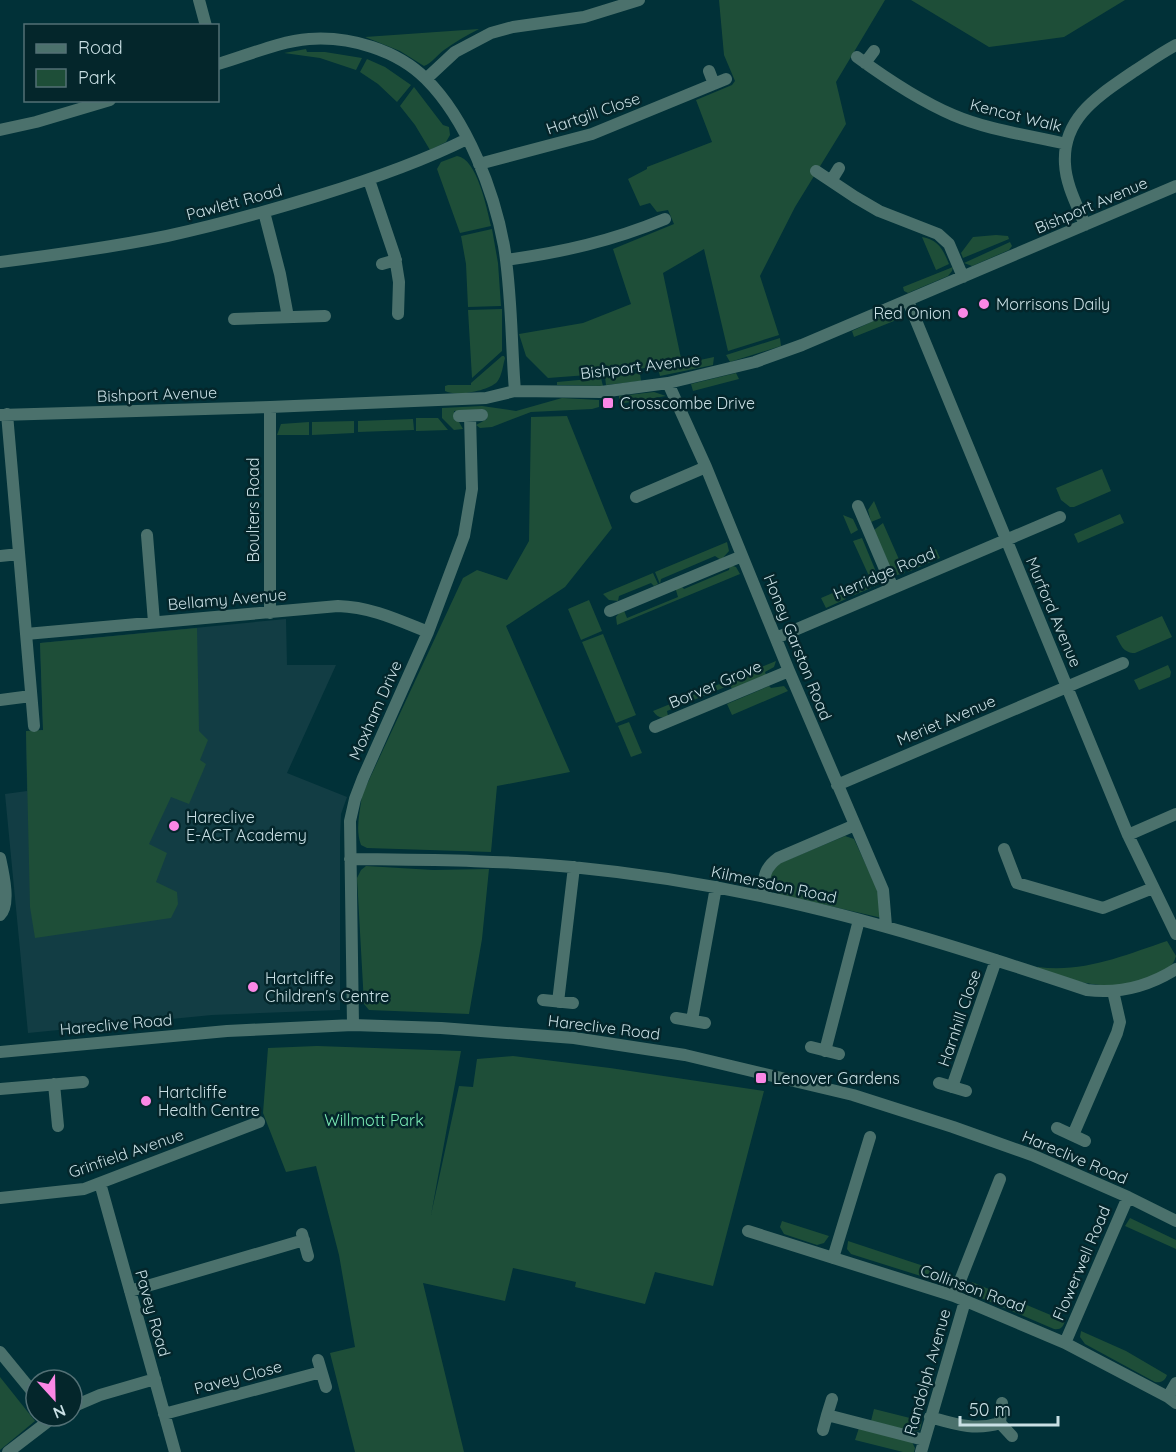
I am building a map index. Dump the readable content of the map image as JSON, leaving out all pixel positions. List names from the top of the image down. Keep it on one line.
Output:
{"streets":{"street":["Hartgill Close","Kencot Walk","Pawlett Road","Bishport Avenue","Boulters Road","Herridge Road","Bellamy Avenue","Murford Avenue","Honey Garston Road","Borver Grove","Moxham Drive","Meriet Avenue","Kilmersdon Road","Harnhill Close","Hareclive Road","Grinfield Avenue","Flowerwell Road","Collinson Road","Pavey Road","Randolph Avenue","Pavey Close"]},"crossings":[["Bishport Avenue","Boulters Road"],["Bishport Avenue","Murford Avenue"],["Bishport Avenue","Honey Garston Road"],["Boulters Road","Bellamy Avenue"],["Herridge Road","Murford Avenue"],["Herridge Road","Honey Garston Road"],["Bellamy Avenue","Moxham Drive"],["Murford Avenue","Meriet Avenue"],["Honey Garston Road","Borver Grove"],["Honey Garston Road","Meriet Avenue"],["Honey Garston Road","Kilmersdon Road"],["Moxham Drive","Kilmersdon Road"],["Moxham Drive","Hareclive Road"],["Kilmersdon Road","Harnhill Close"],["Hareclive Road","Flowerwell Road"],["Grinfield Avenue","Pavey Road"],["Flowerwell Road","Collinson Road"],["Collinson Road","Randolph Avenue"],["Pavey Road","Pavey Close"]],"parks":["Willmott Park"],"places":{"other":["Morrisons Daily","Red Onion","Hareclive E-ACT Academy","Hartcliffe Children's Centre","Hartcliffe Health Centre"],"transit":["Crosscombe Drive","Lenover Gardens"]},"legend":["Road","Park"],"scale_bar":"50 m","north":"bottom"}
